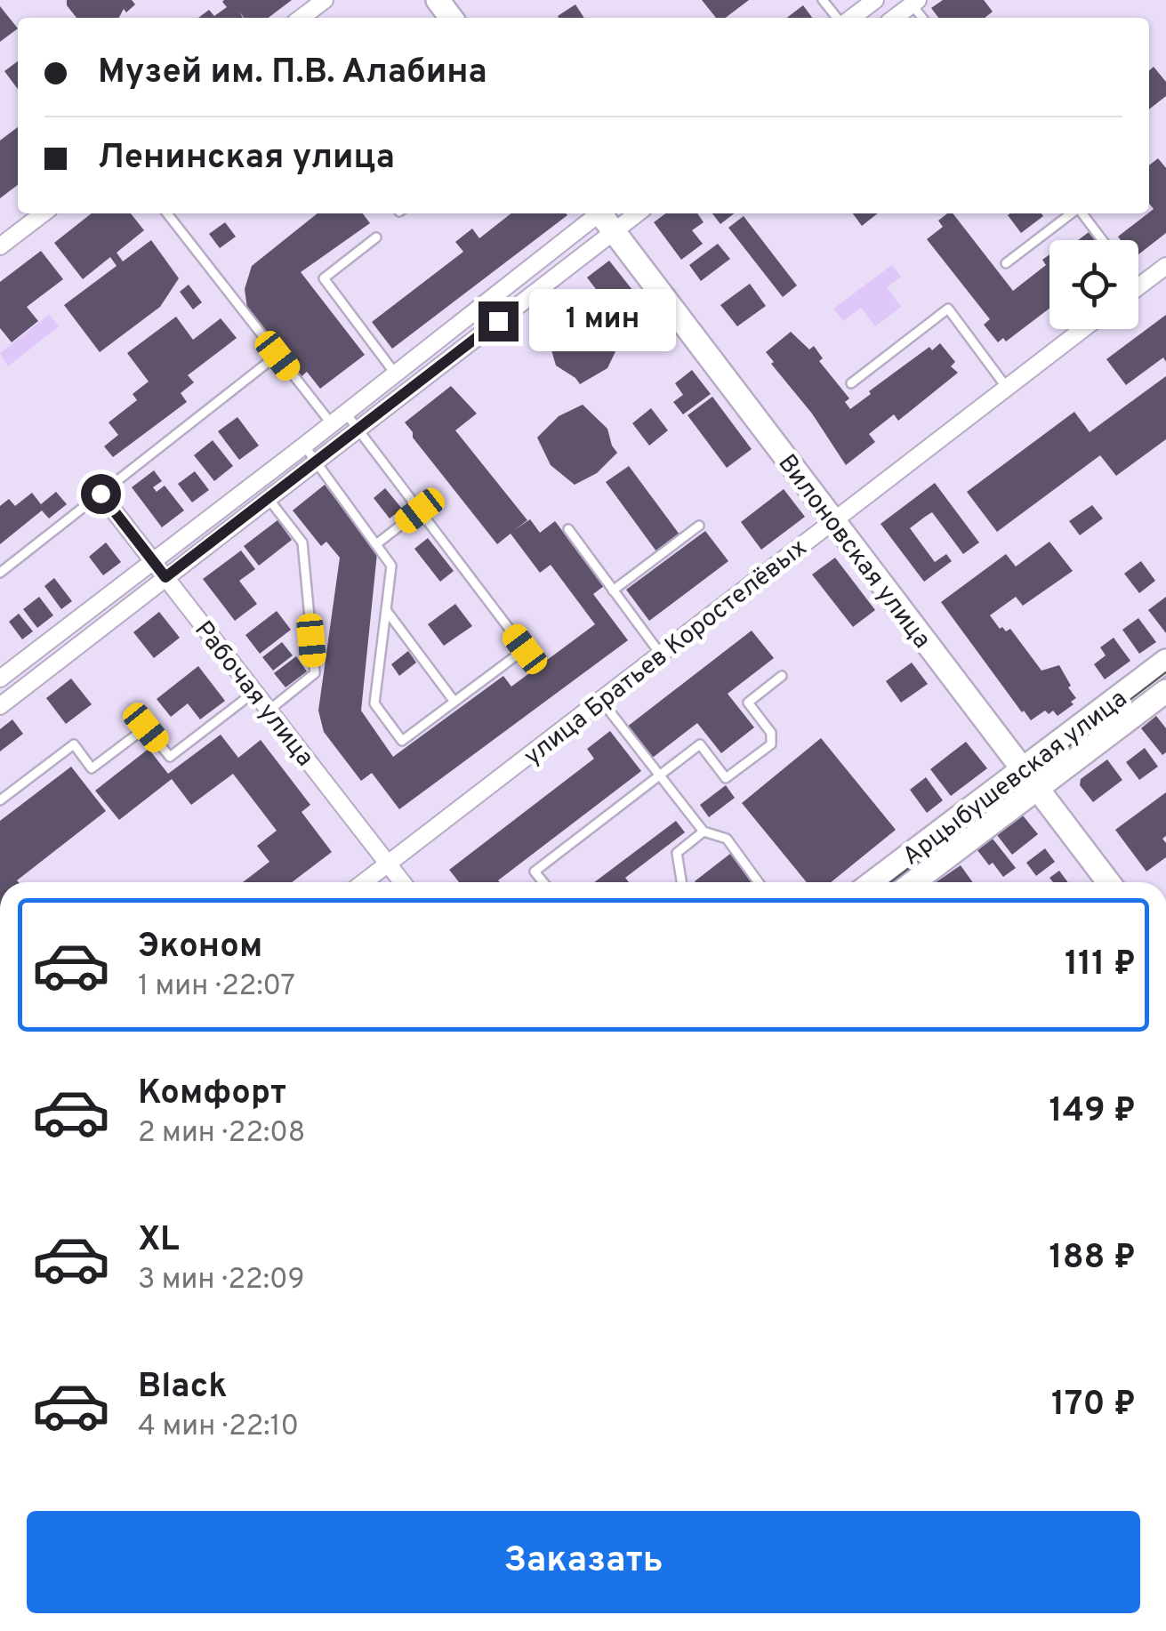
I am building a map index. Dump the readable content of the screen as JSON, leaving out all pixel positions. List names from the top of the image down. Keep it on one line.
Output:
{"streets":{"main road":["Вилоновская улица","Арцыбушевская улица"],"street":["улица Братьев Коростелёвых","Рабочая улица"]},"crossings":[["Вилоновская улица","улица Братьев Коростелёвых"],["Вилоновская улица","Арцыбушевская улица"],["улица Братьев Коростелёвых","Рабочая улица"]],"page":{"banner":["Музей им. П.В. Алабина","Ленинская улица"],"bubble":"1 мин","list":[{"name":"Эконом","note":"1 мин · 22:07","value":"111 ₽"},{"name":"Комфорт","note":"2 мин · 22:08","value":"149 ₽"},{"name":"XL","note":"3 мин · 22:09","value":"188 ₽"},{"name":"Black","note":"4 мин · 22:10","value":"170 ₽"}],"buttons":"Заказать"}}
